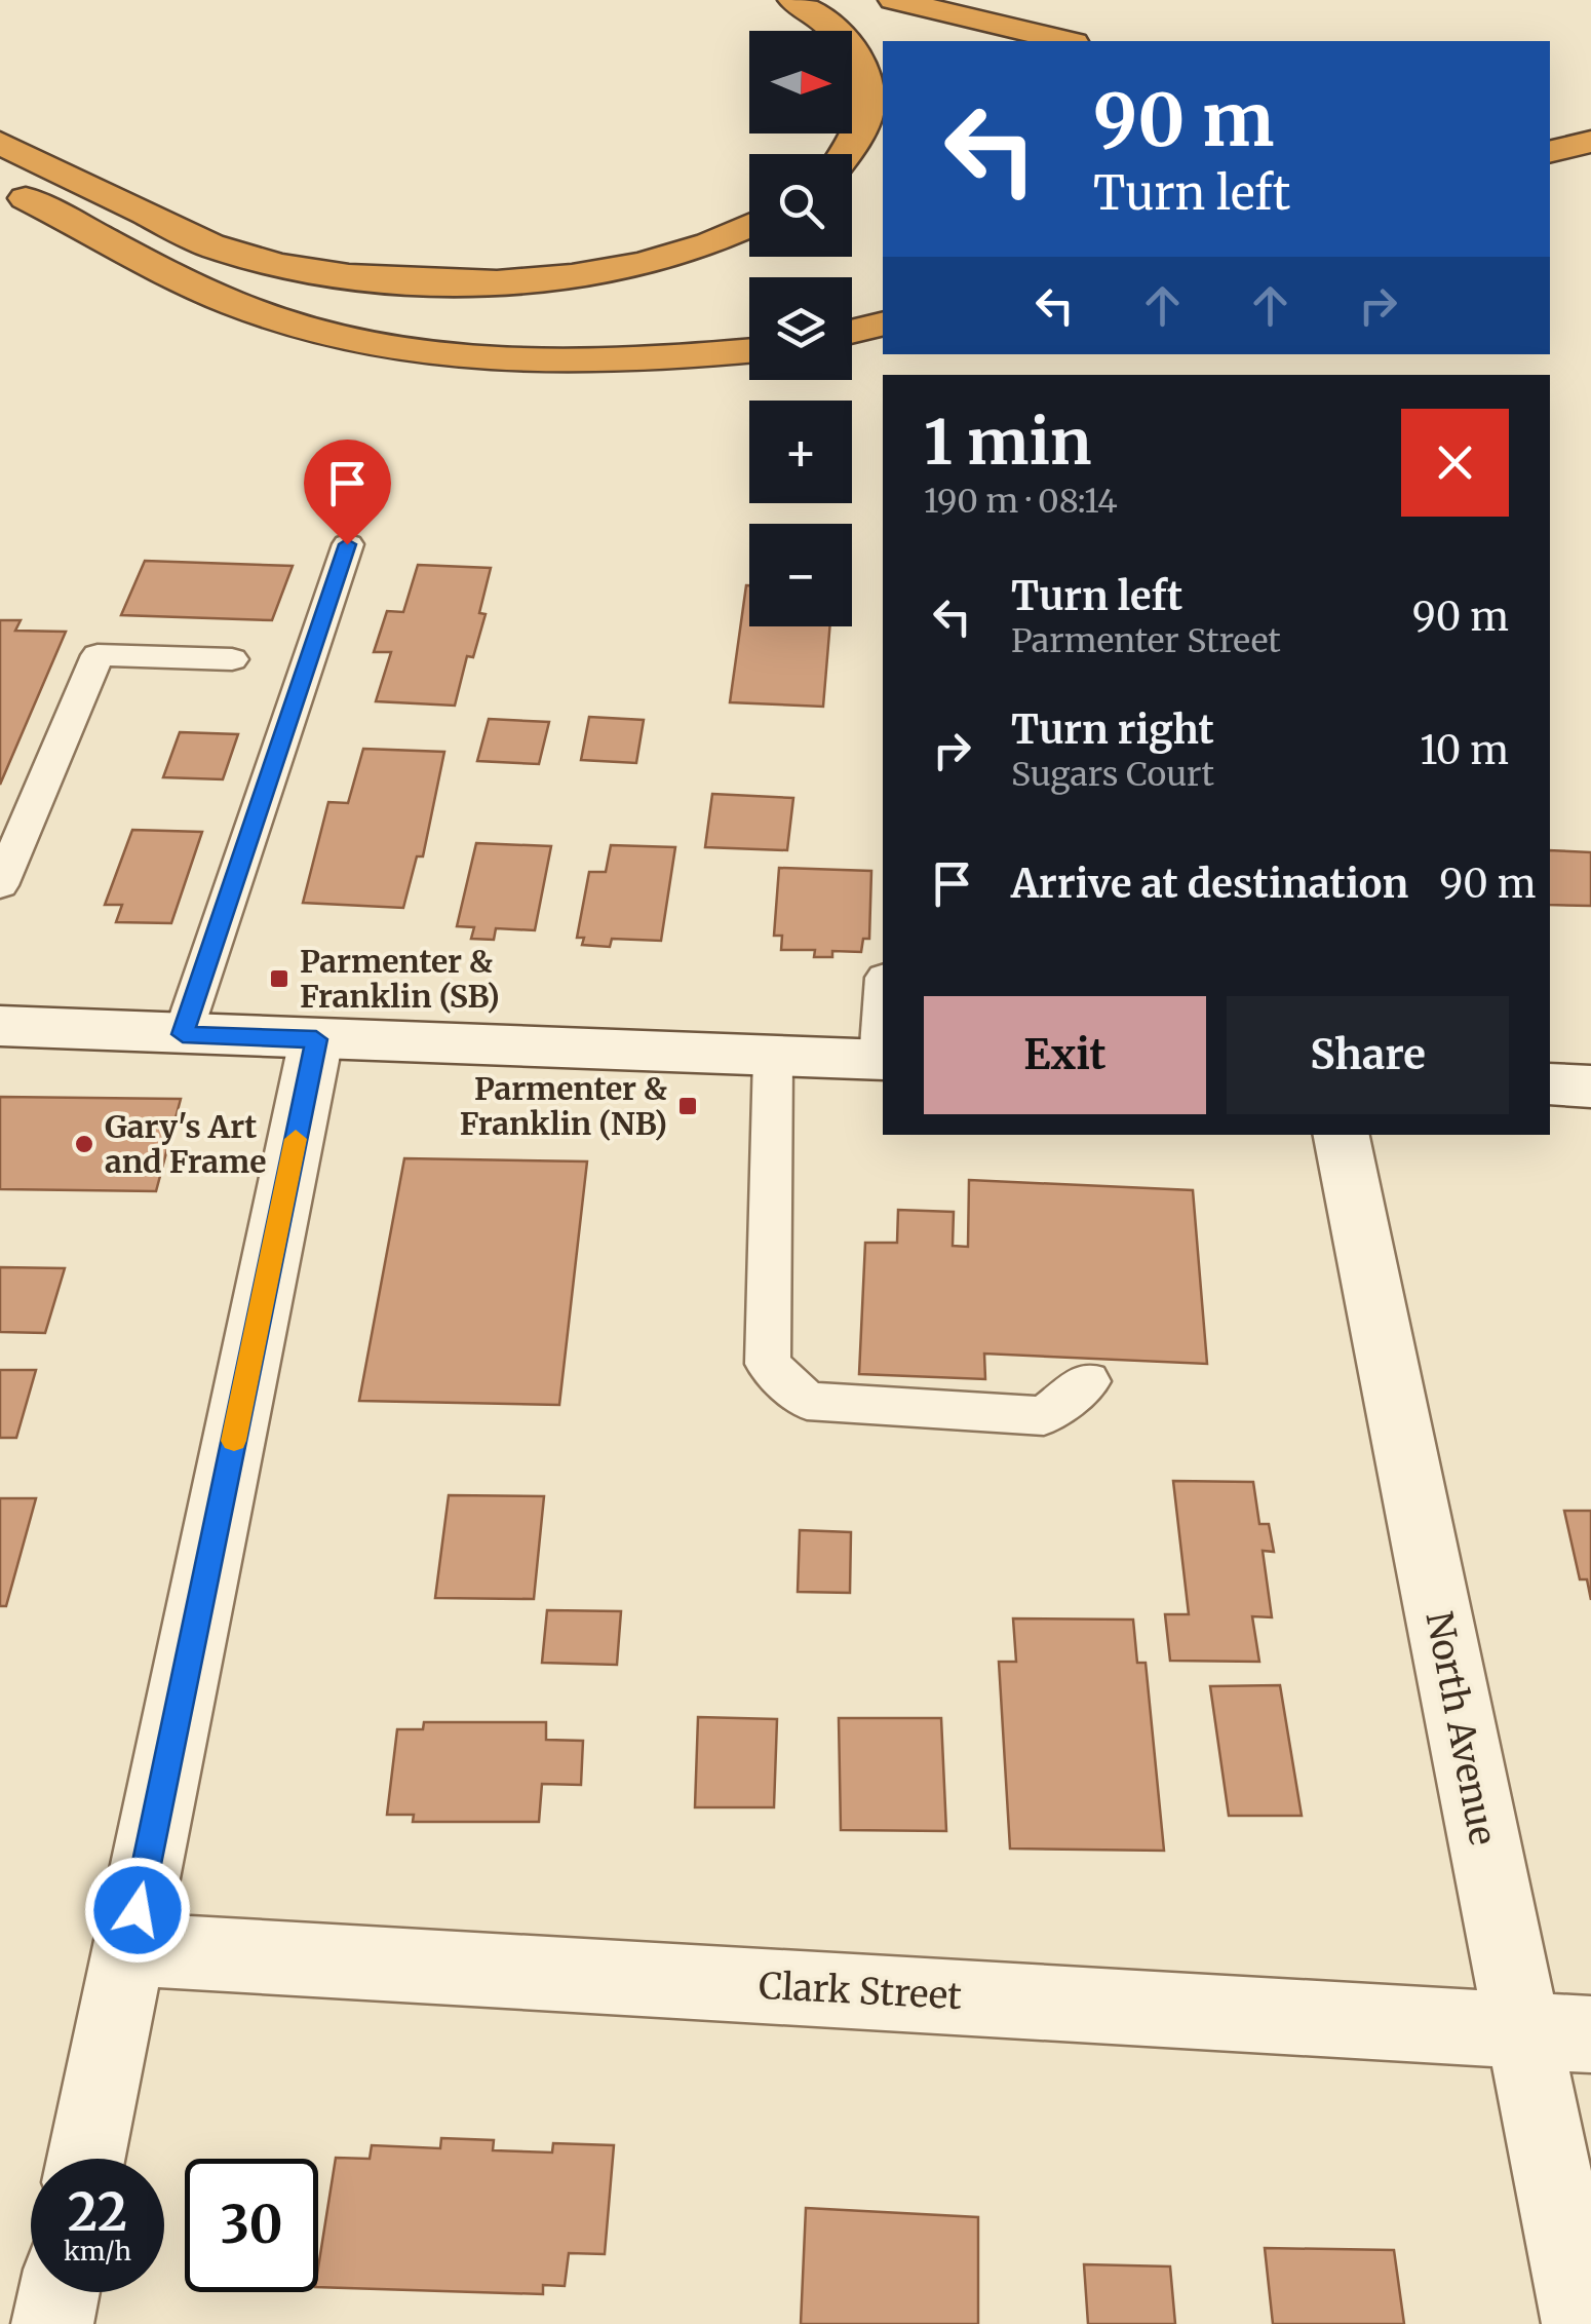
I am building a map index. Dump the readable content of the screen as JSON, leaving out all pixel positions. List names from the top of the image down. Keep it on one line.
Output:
{"streets":{"street":["North Avenue","Clark Street"]},"crossings":[["North Avenue","Clark Street"]],"places":{"transit":["Parmenter & Franklin (SB)","Parmenter & Franklin (NB)"],"other":["Gary's Art and Frame"]},"north":"right","page":{"map_buttons":["+","−"],"turn":["90 m","Turn left"],"heading":["1 min","190 m · 08:14"],"list":[{"name":"Turn left","note":"Parmenter Street","value":"90 m"},{"name":"Turn right","note":"Sugars Court","value":"10 m"},{"name":"Arrive at destination","value":"90 m"}],"buttons":["Exit","Share"],"speed":"22 km/h","limit":"30"}}
